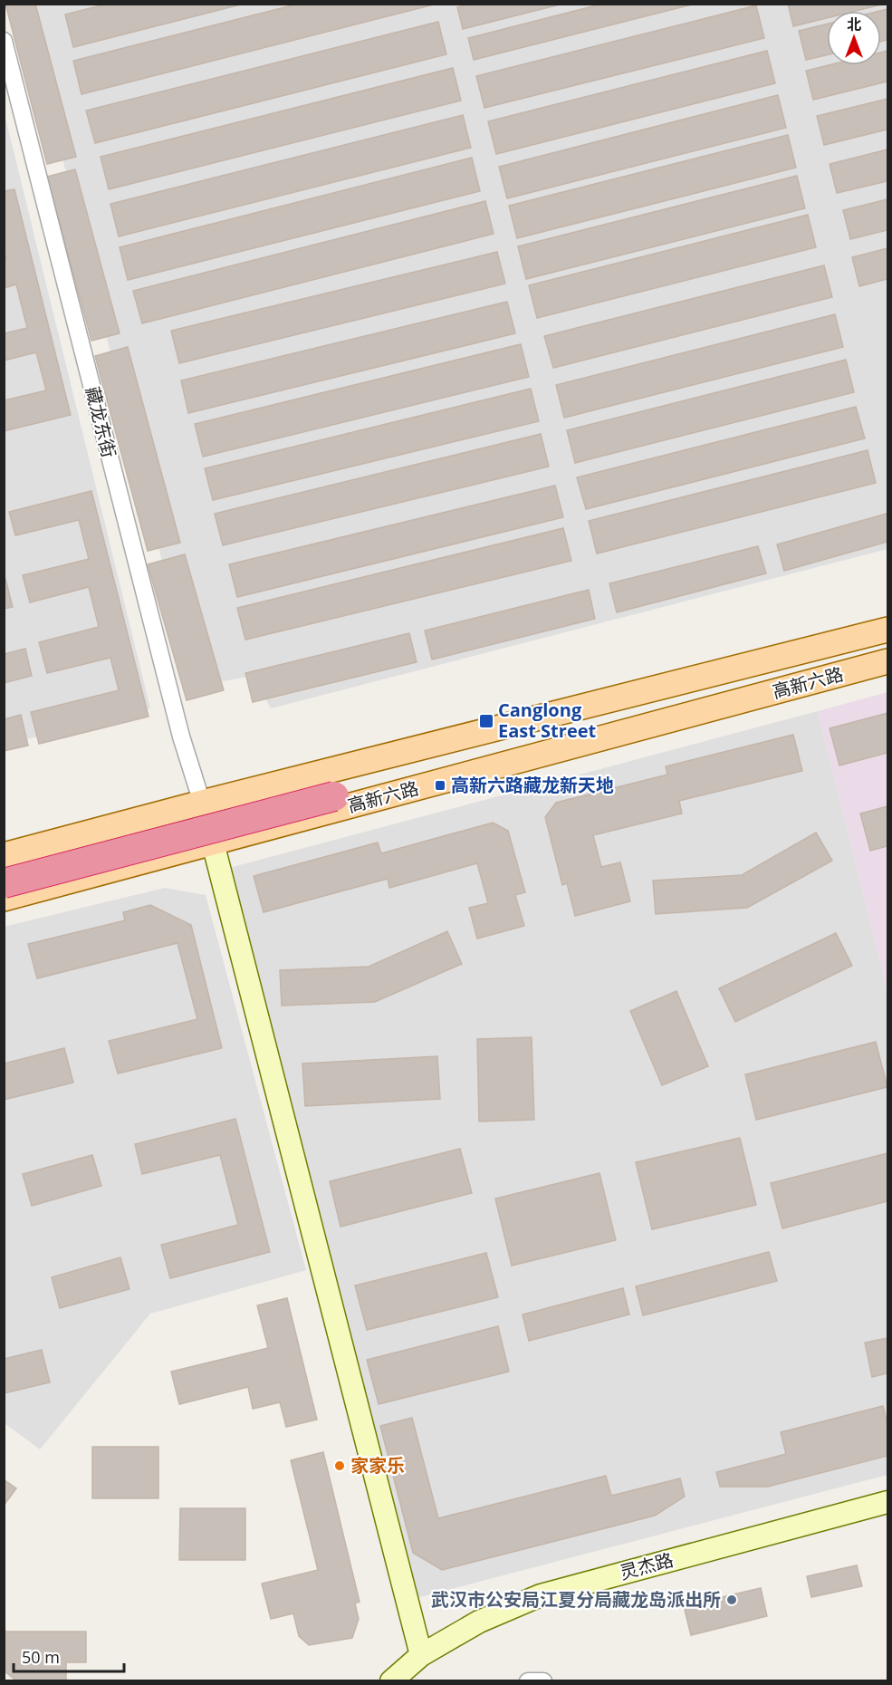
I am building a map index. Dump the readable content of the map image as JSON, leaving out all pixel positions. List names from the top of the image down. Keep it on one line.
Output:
{"streets":{"main road":["高新六路"],"street":["藏龙东街","灵杰路"]},"crossings":[["藏龙东街","高新六路"]],"places":{"transit":["Canglong East Street","高新六路藏龙新天地"],"other":["家家乐","武汉市公安局江夏分局藏龙岛派出所"]},"scale_bar":"50 m","north":"top"}
